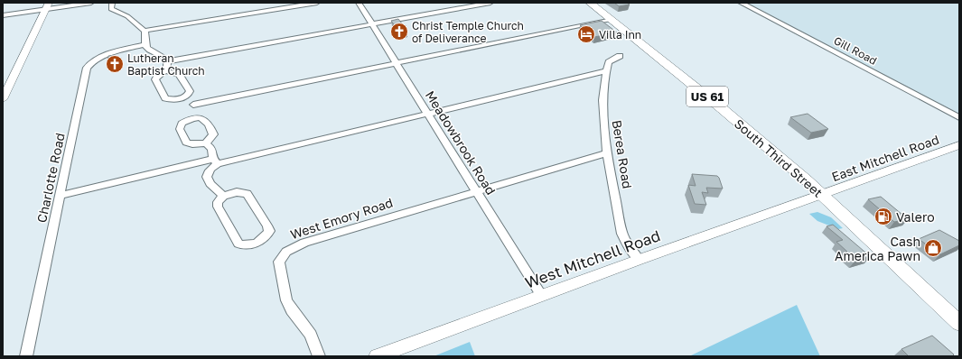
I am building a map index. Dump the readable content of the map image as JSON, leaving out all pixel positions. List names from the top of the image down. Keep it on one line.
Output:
{"streets":{"highway":["US 61","South Third Street"],"main road":["East Mitchell Road","West Mitchell Road"],"street":["Gill Road","Meadowbrook Road","Berea Road","Charlotte Road","West Emory Road"]},"crossings":[["Meadowbrook Road","West Emory Road"],["Meadowbrook Road","West Mitchell Road"],["Berea Road","West Emory Road"],["Berea Road","West Mitchell Road"],["South Third Street","East Mitchell Road"],["South Third Street","West Mitchell Road"],["East Mitchell Road","West Mitchell Road"]],"places":{"church":["Christ Temple Church of Deliverance","Lutheran Baptist Church"],"hotel":["Villa Inn"],"fuel station":["Valero"],"shop":["Cash America Pawn"]}}
